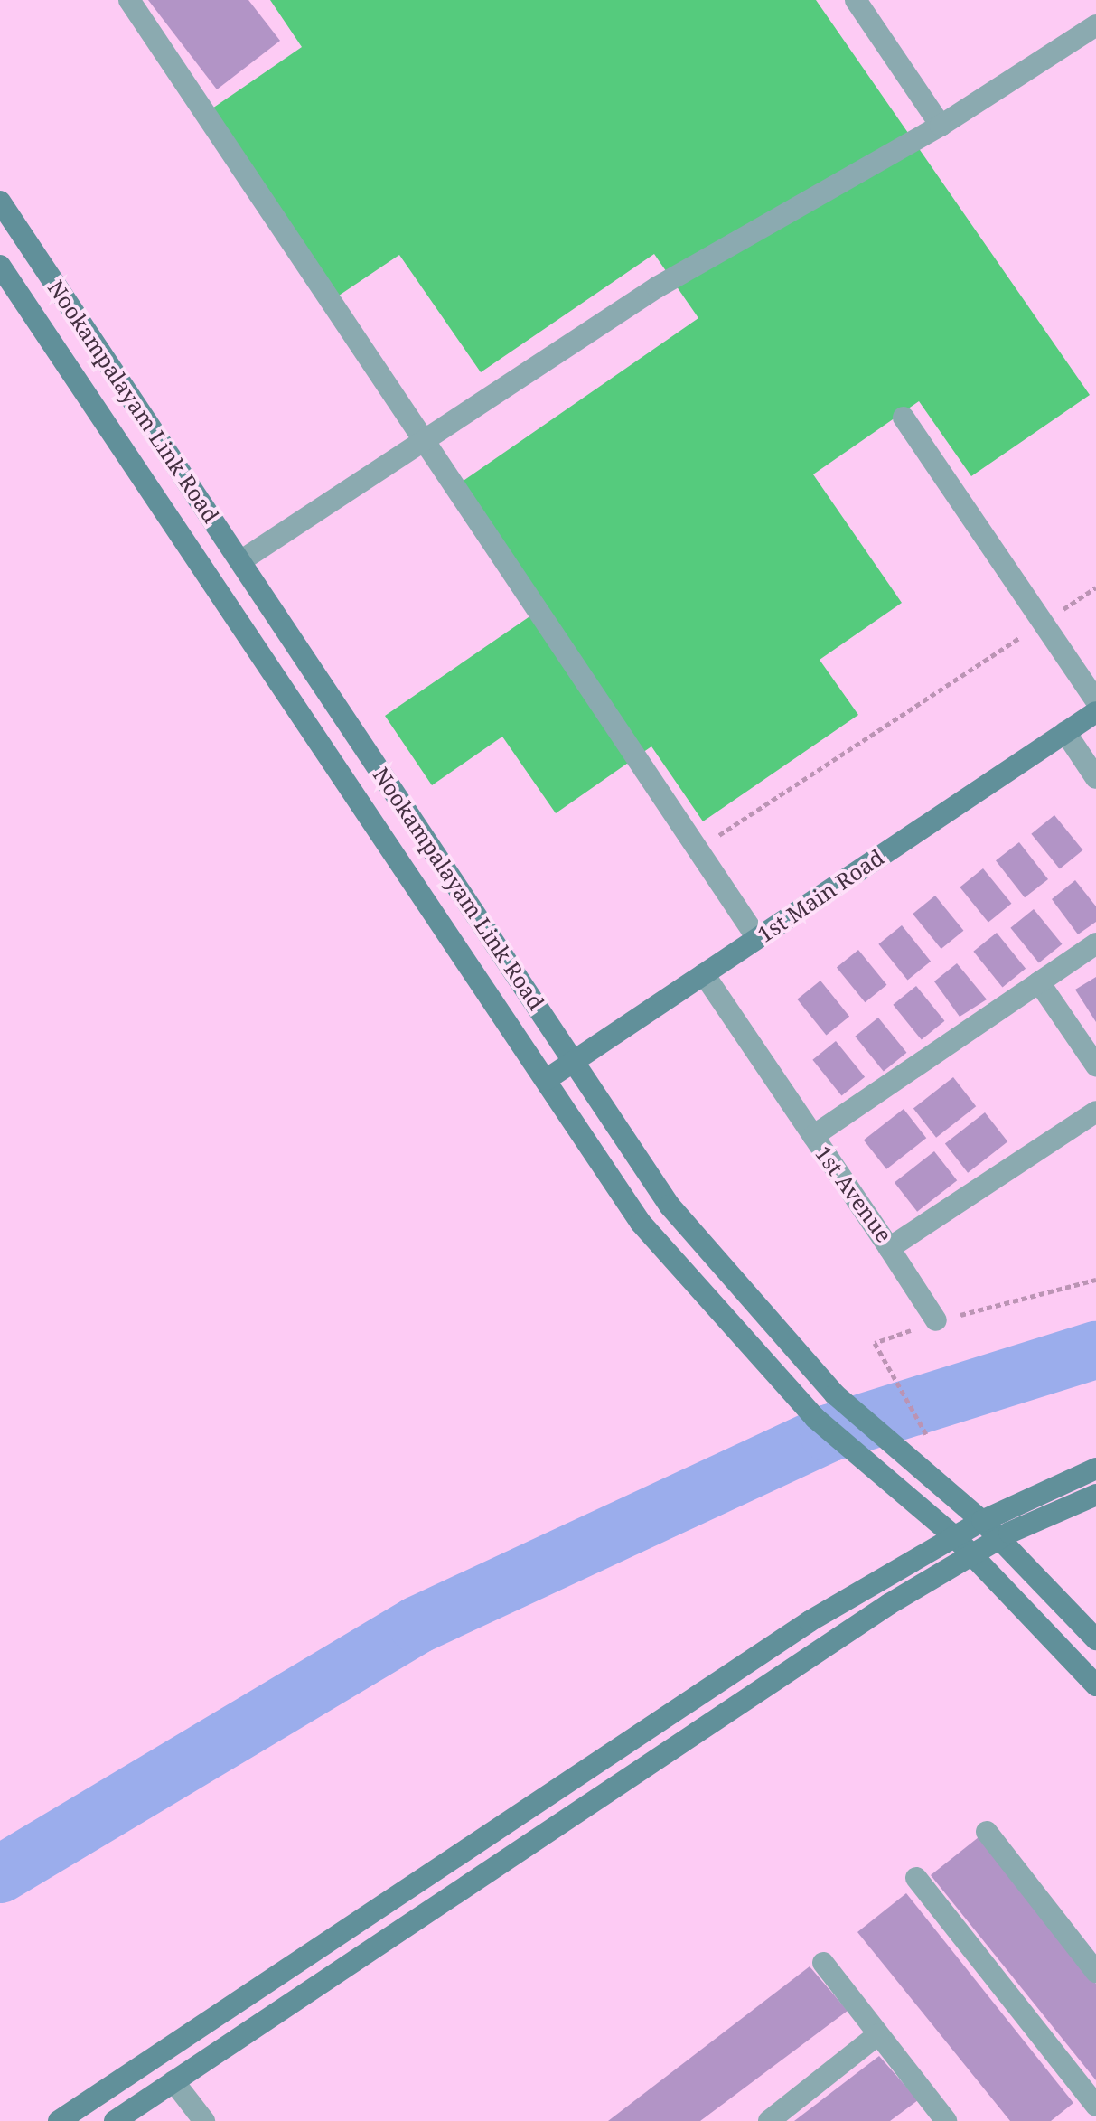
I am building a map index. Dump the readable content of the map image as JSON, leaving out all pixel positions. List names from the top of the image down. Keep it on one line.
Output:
{"streets":{"street":["Nookampalayam Link Road","1st Main Road","1st Avenue"]},"crossings":[["Nookampalayam Link Road","1st Main Road"],["1st Main Road","1st Avenue"]]}
